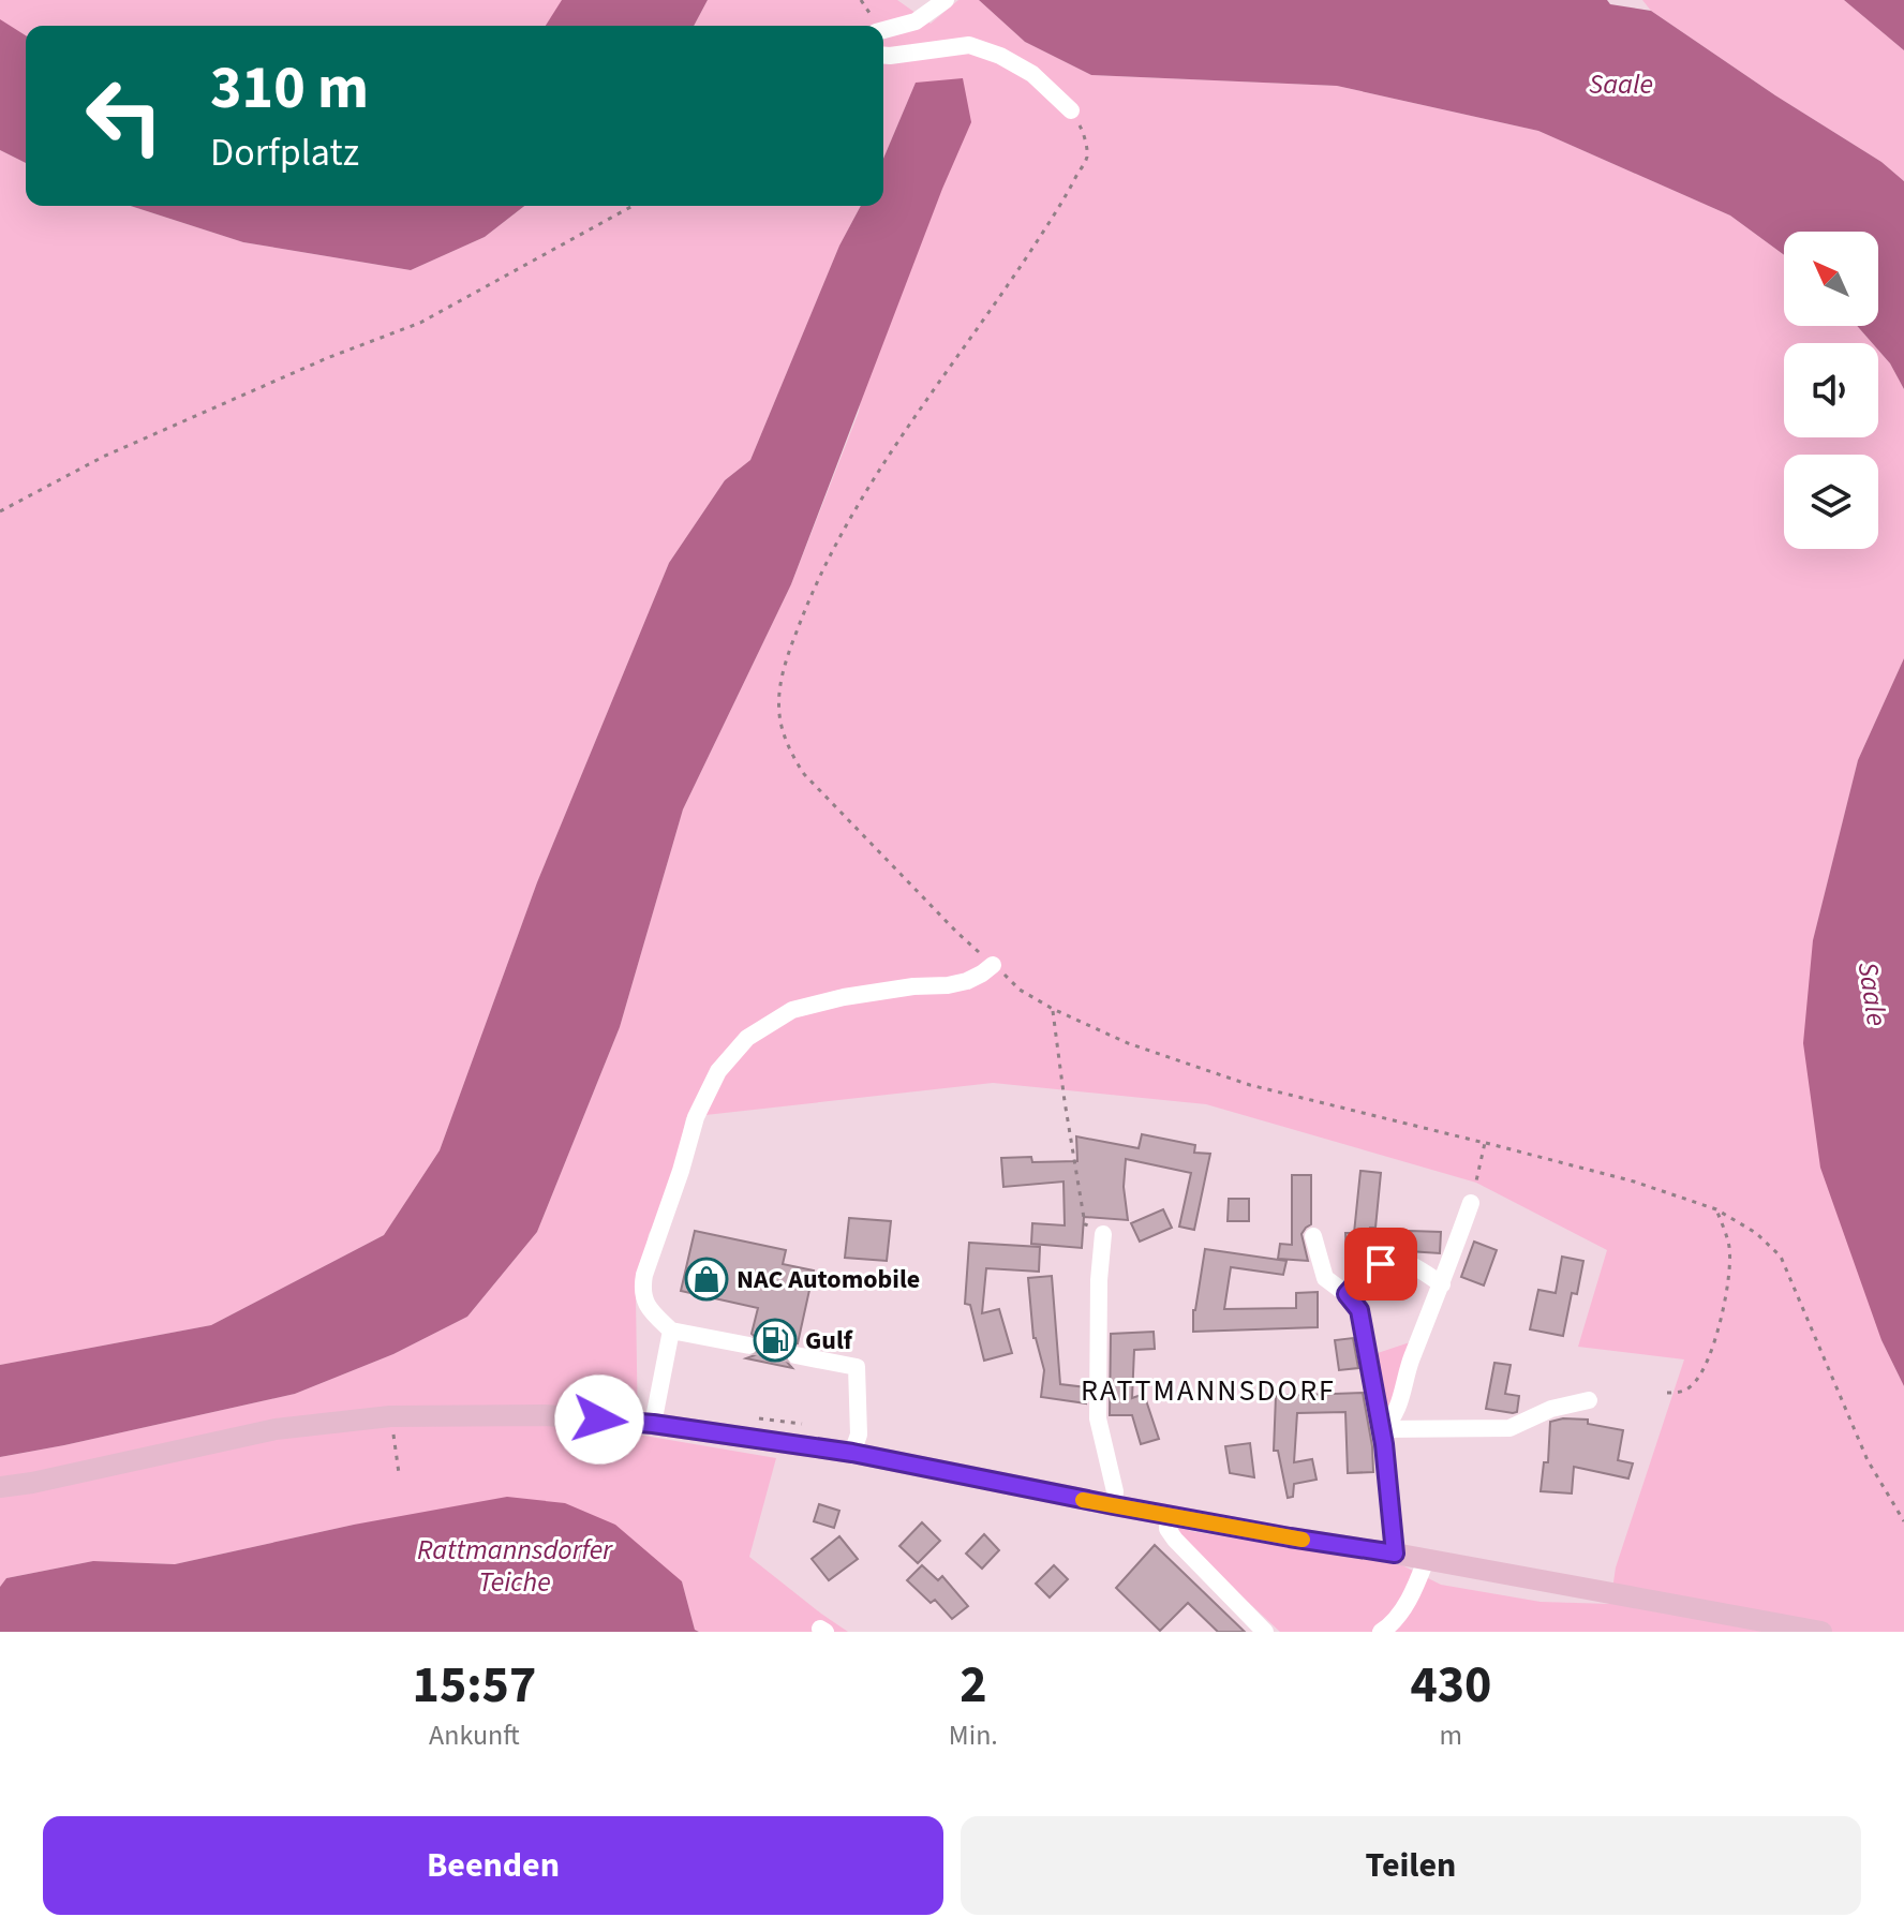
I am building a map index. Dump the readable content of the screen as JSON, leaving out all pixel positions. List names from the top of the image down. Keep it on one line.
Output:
{"districts":["RATTMANNSDORF"],"water":["Saale","Rattmannsdorfer Teiche"],"places":{"shop":["NAC Automobile"],"fuel station":["Gulf"]},"north":"top left","page":{"turn":["310 m","Dorfplatz"],"eta":["15:57","Ankunft","2","Min.","430","m"],"buttons":["Beenden","Teilen"]}}
